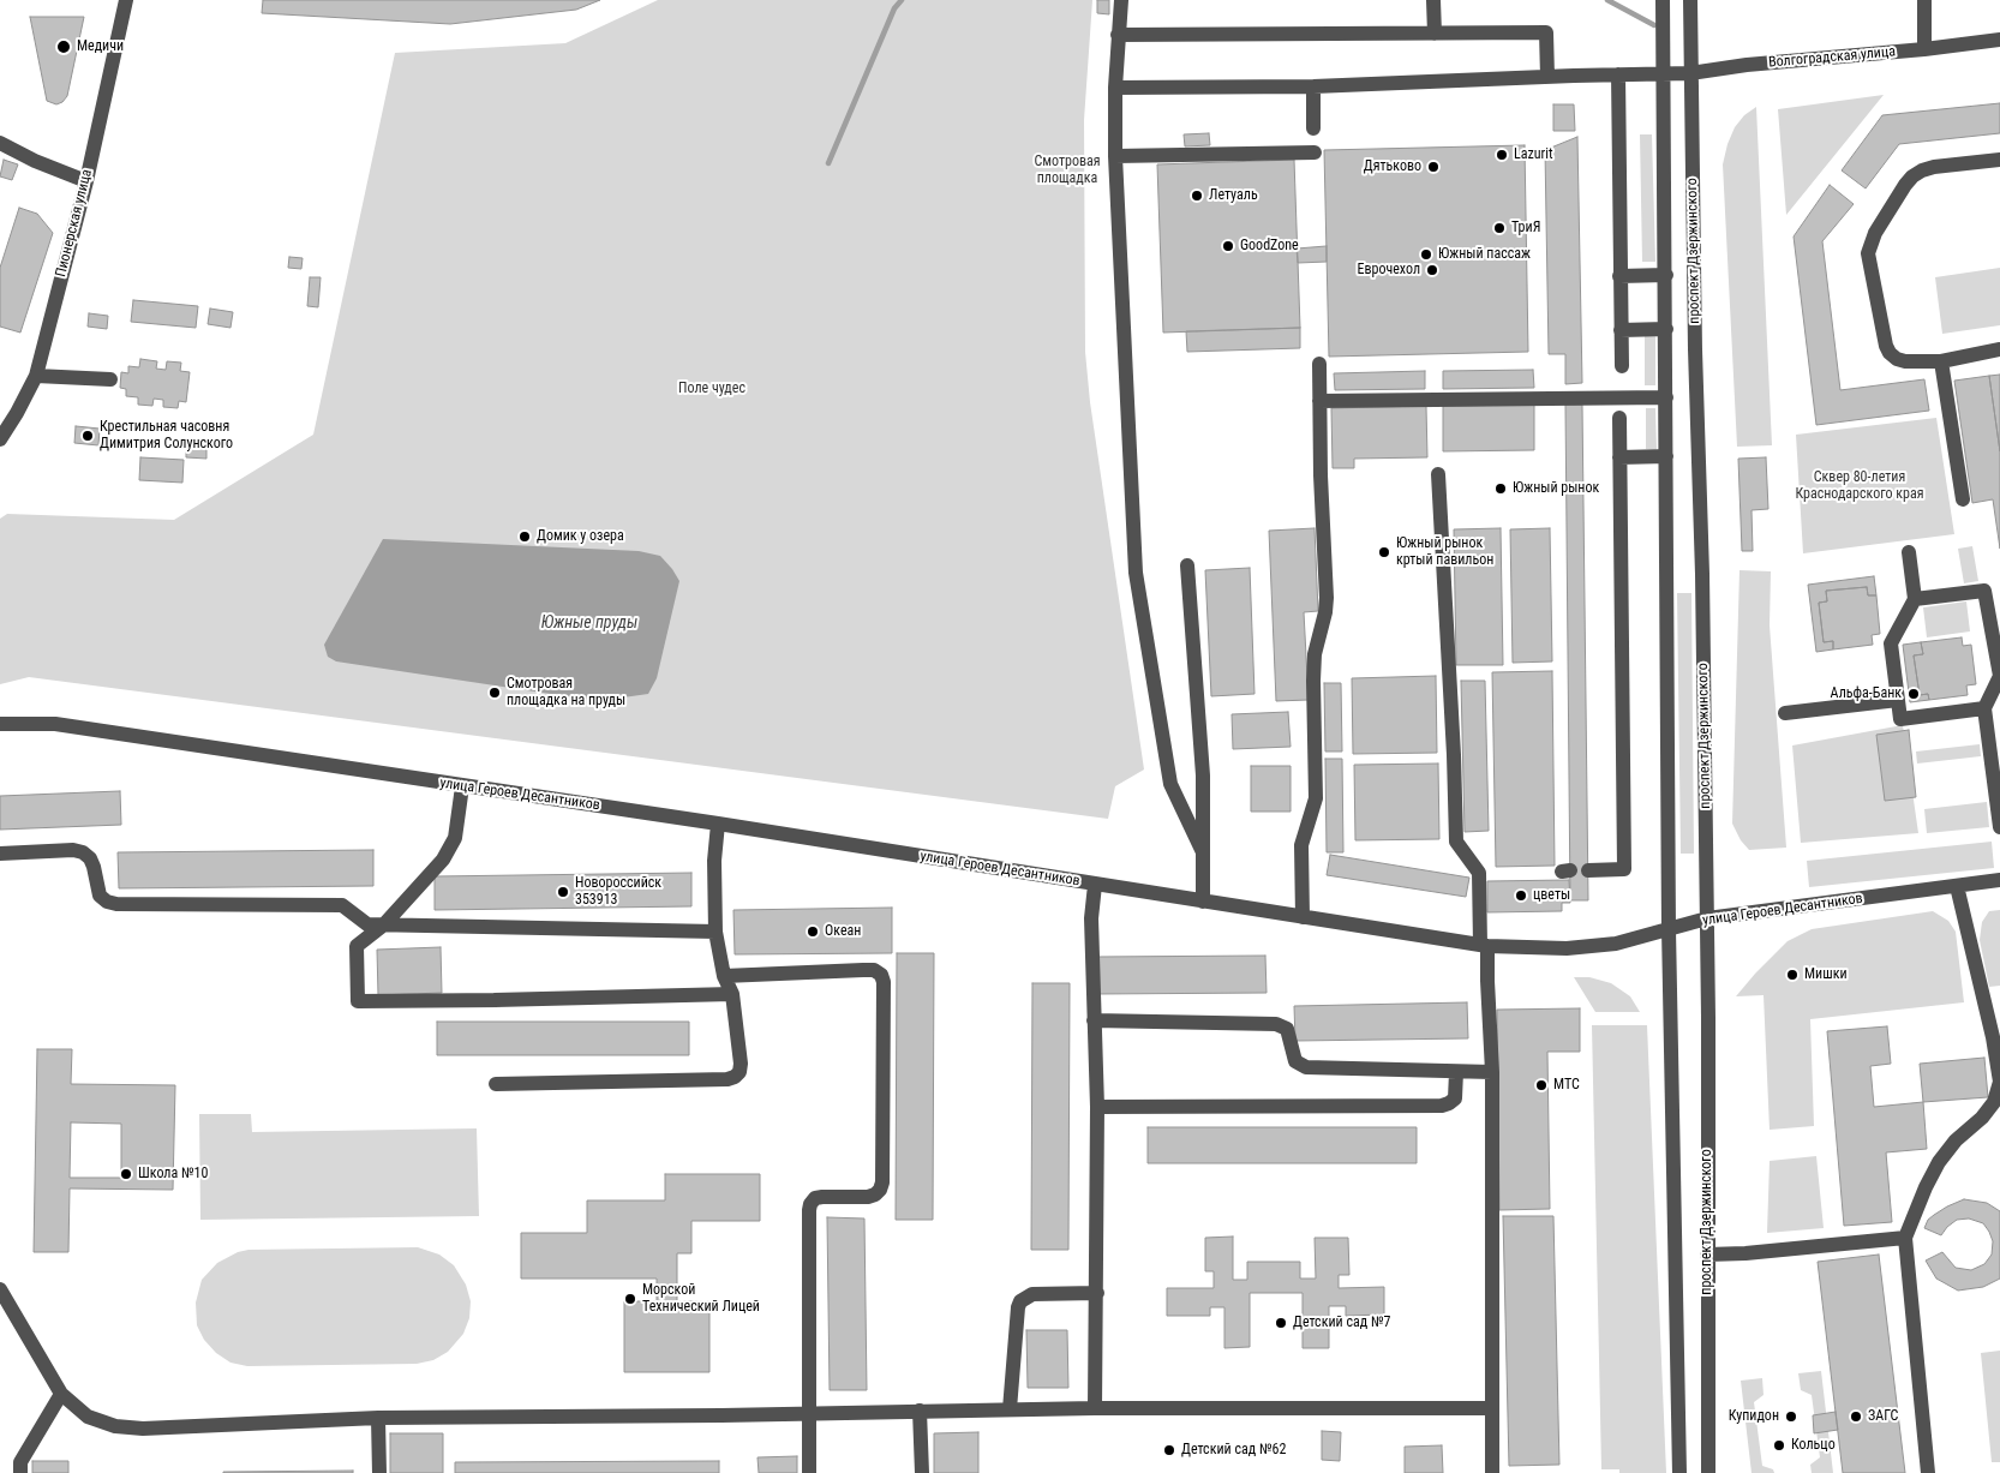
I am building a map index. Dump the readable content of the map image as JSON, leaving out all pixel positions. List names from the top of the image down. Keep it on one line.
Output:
{"streets":{"street":["Волгоградская улица","Пионерская улица","проспект Дзержинского","улица Героев Десантников"]},"crossings":[["Волгоградская улица","проспект Дзержинского"],["проспект Дзержинского","улица Героев Десантников"]],"water":["Южные пруды"],"parks":["Смотровая площадка","Поле чудес","Сквер 80-летия Краснодарского края"],"places":["Медичи","Lazurit","Дятьково","Летуаль","ТриЯ","GoodZone","Южный пассаж","Еврочехол","Крестильная часовня Димитрия Солунского","Южный рынок","Домик у озера","Южный рынок кртый павильон","Смотровая площадка на пруды","Альфа-Банк","Новороссийск 353913","цветы","Океан","Мишки","МТС","Школа №10","Морской Технический Лицей","Детский сад №7","Купидон","ЗАГС","Кольцо","Детский сад №62"]}
